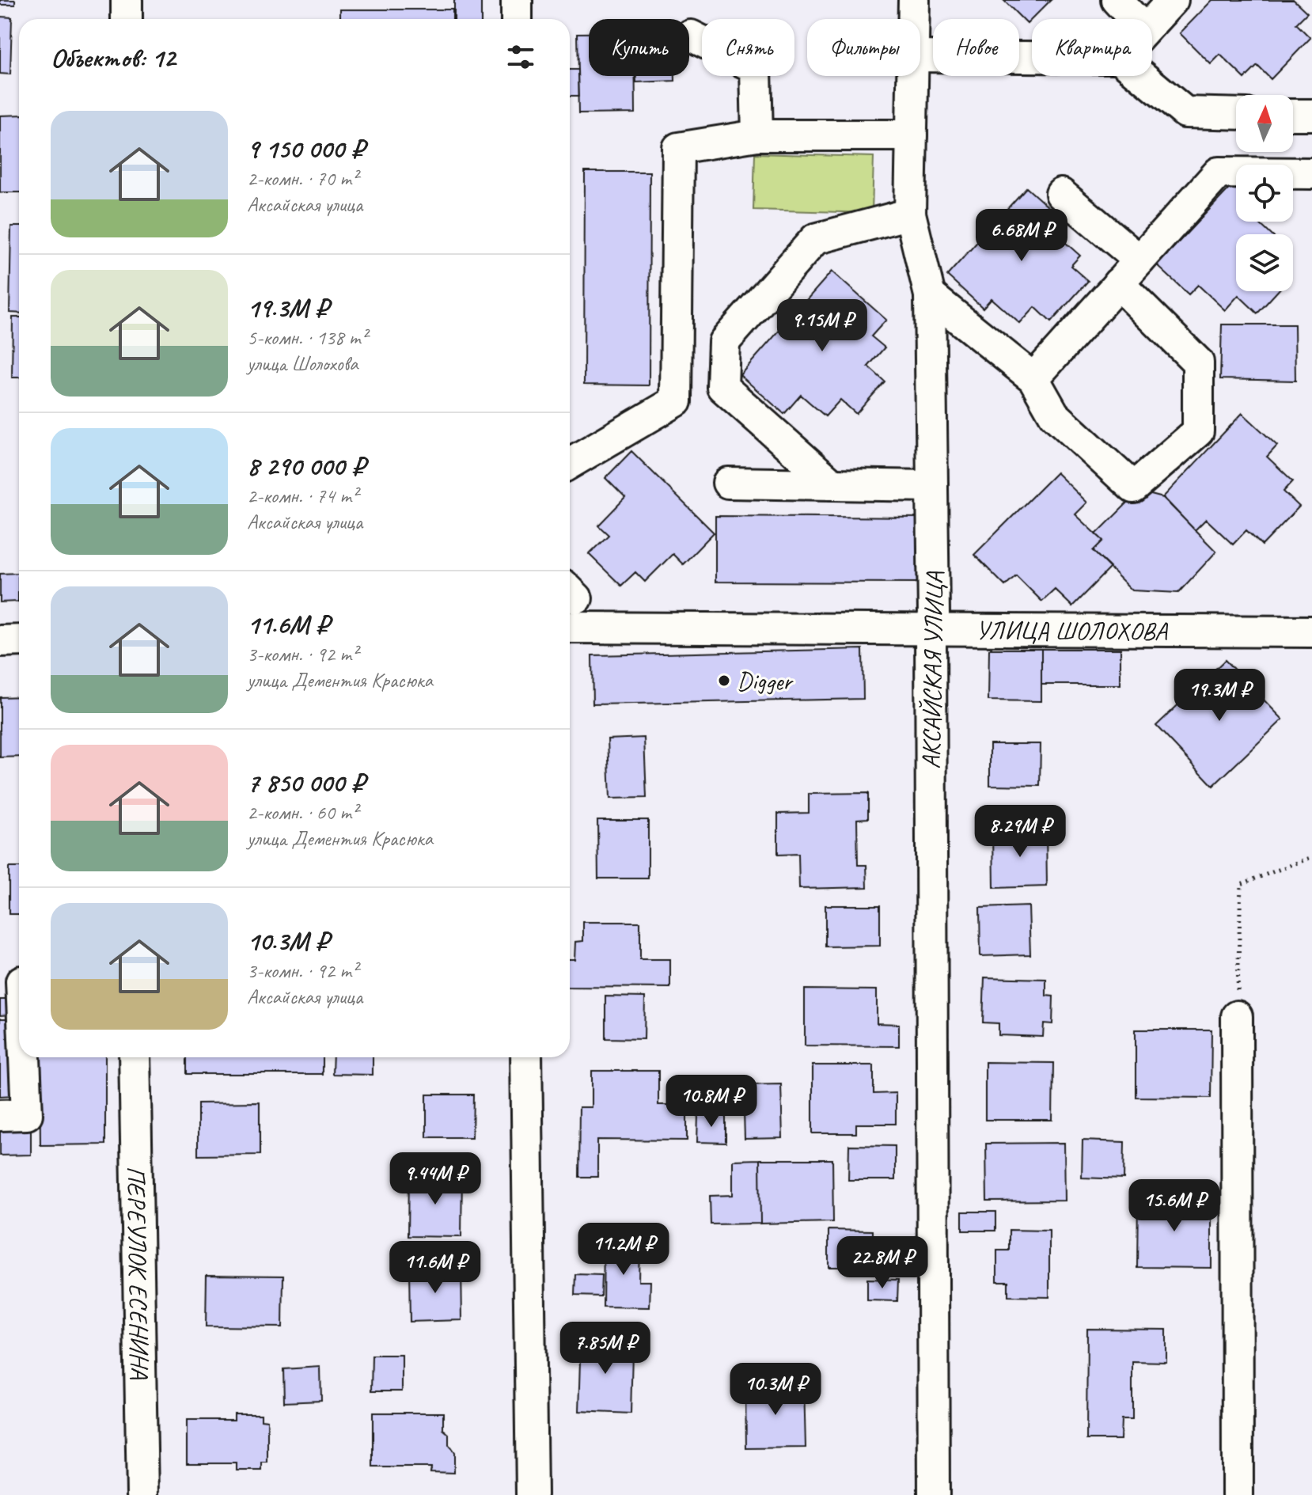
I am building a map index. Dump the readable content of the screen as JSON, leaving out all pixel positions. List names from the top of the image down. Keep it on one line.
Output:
{"streets":{"street":["УЛИЦА ШОЛОХОВА","АКСАЙСКАЯ УЛИЦА","ПЕРЕУЛОК ЕСЕНИНА"]},"crossings":[["УЛИЦА ШОЛОХОВА","АКСАЙСКАЯ УЛИЦА"]],"places":["Digger"],"north":"top","page":{"chip":["Купить","Снять","Фильтры","Новое","Квартира"],"heading":"Объектов: 12","list":[{"name":"9 150 000 ₽","note":"2-комн. · 70 m² · Аксайская улица"},{"name":"19.3M ₽","note":"5-комн. · 138 m² · улица Шолохова"},{"name":"8 290 000 ₽","note":"2-комн. · 74 m² · Аксайская улица"},{"name":"11.6M ₽","note":"3-комн. · 92 m² · улица Дементия Красюка"},{"name":"7 850 000 ₽","note":"2-комн. · 60 m² · улица Дементия Красюка"},{"name":"10.3M ₽","note":"3-комн. · 92 m² · Аксайская улица"}],"price":["6.68M ₽","9.15M ₽","19.3M ₽","8.29M ₽","10.8M ₽","9.44M ₽","15.6M ₽","11.2M ₽","22.8M ₽","11.6M ₽","7.85M ₽","10.3M ₽"]}}
